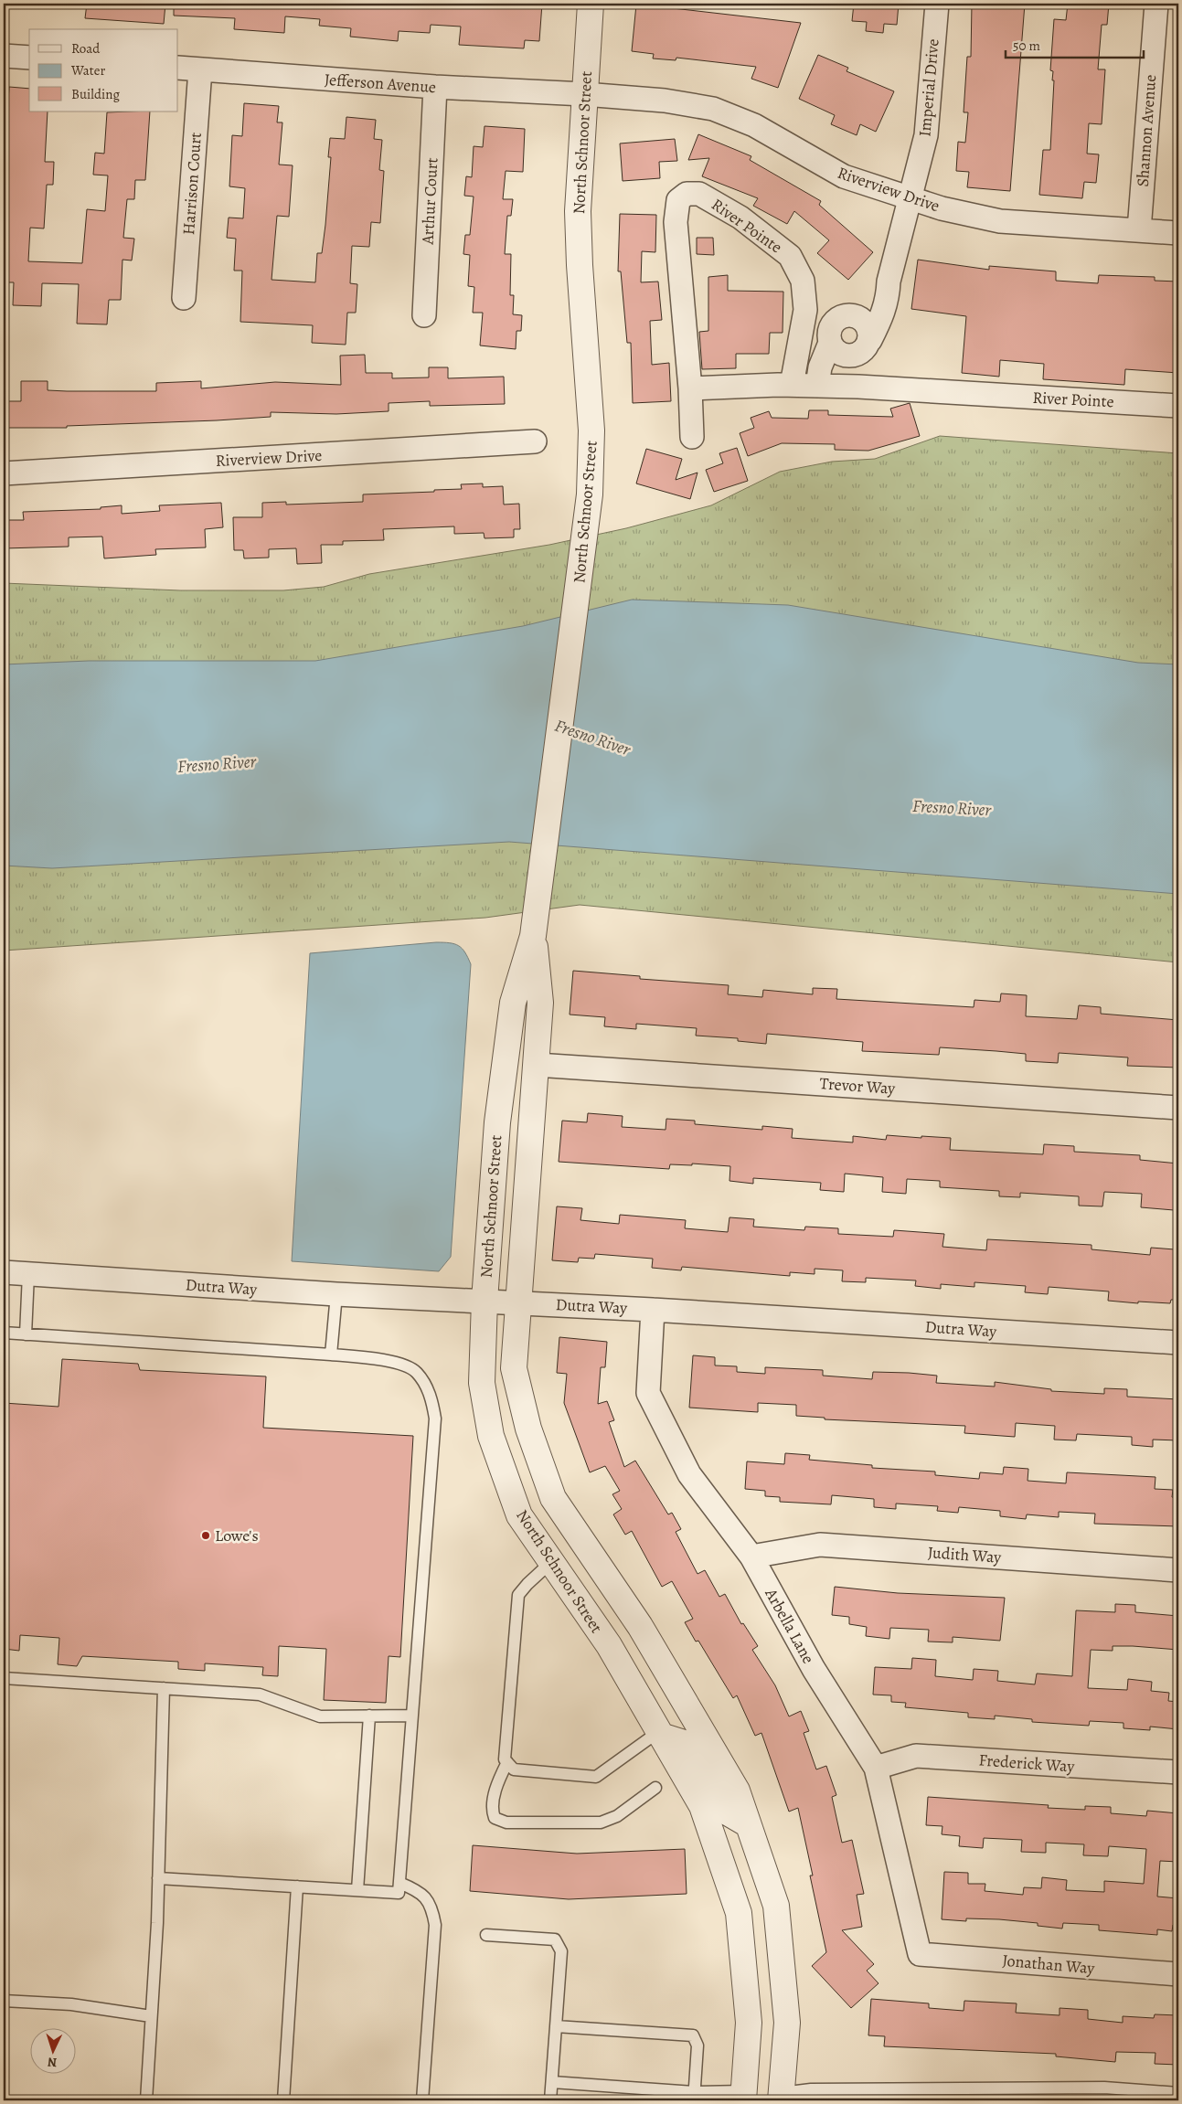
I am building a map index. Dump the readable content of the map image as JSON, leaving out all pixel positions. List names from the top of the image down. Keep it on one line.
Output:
{"streets":{"street":["Jefferson Avenue","Imperial Drive","Shannon Avenue","North Schnoor Street","Harrison Court","Riverview Drive","Arthur Court","River Pointe","Trevor Way","Dutra Way","Judith Way","Arbella Lane","Frederick Way","Jonathan Way"]},"crossings":[["Jefferson Avenue","North Schnoor Street"],["Jefferson Avenue","Harrison Court"],["Jefferson Avenue","Riverview Drive"],["Jefferson Avenue","Arthur Court"],["Imperial Drive","Riverview Drive"],["Shannon Avenue","Riverview Drive"],["North Schnoor Street","Riverview Drive"],["North Schnoor Street","Trevor Way"],["North Schnoor Street","Dutra Way"],["Dutra Way","Arbella Lane"],["Judith Way","Arbella Lane"],["Arbella Lane","Frederick Way"],["Arbella Lane","Jonathan Way"]],"water":["Fresno River"],"places":["Lowe's"],"legend":["Road","Water","Building"],"scale_bar":"50 m","north":"bottom"}
